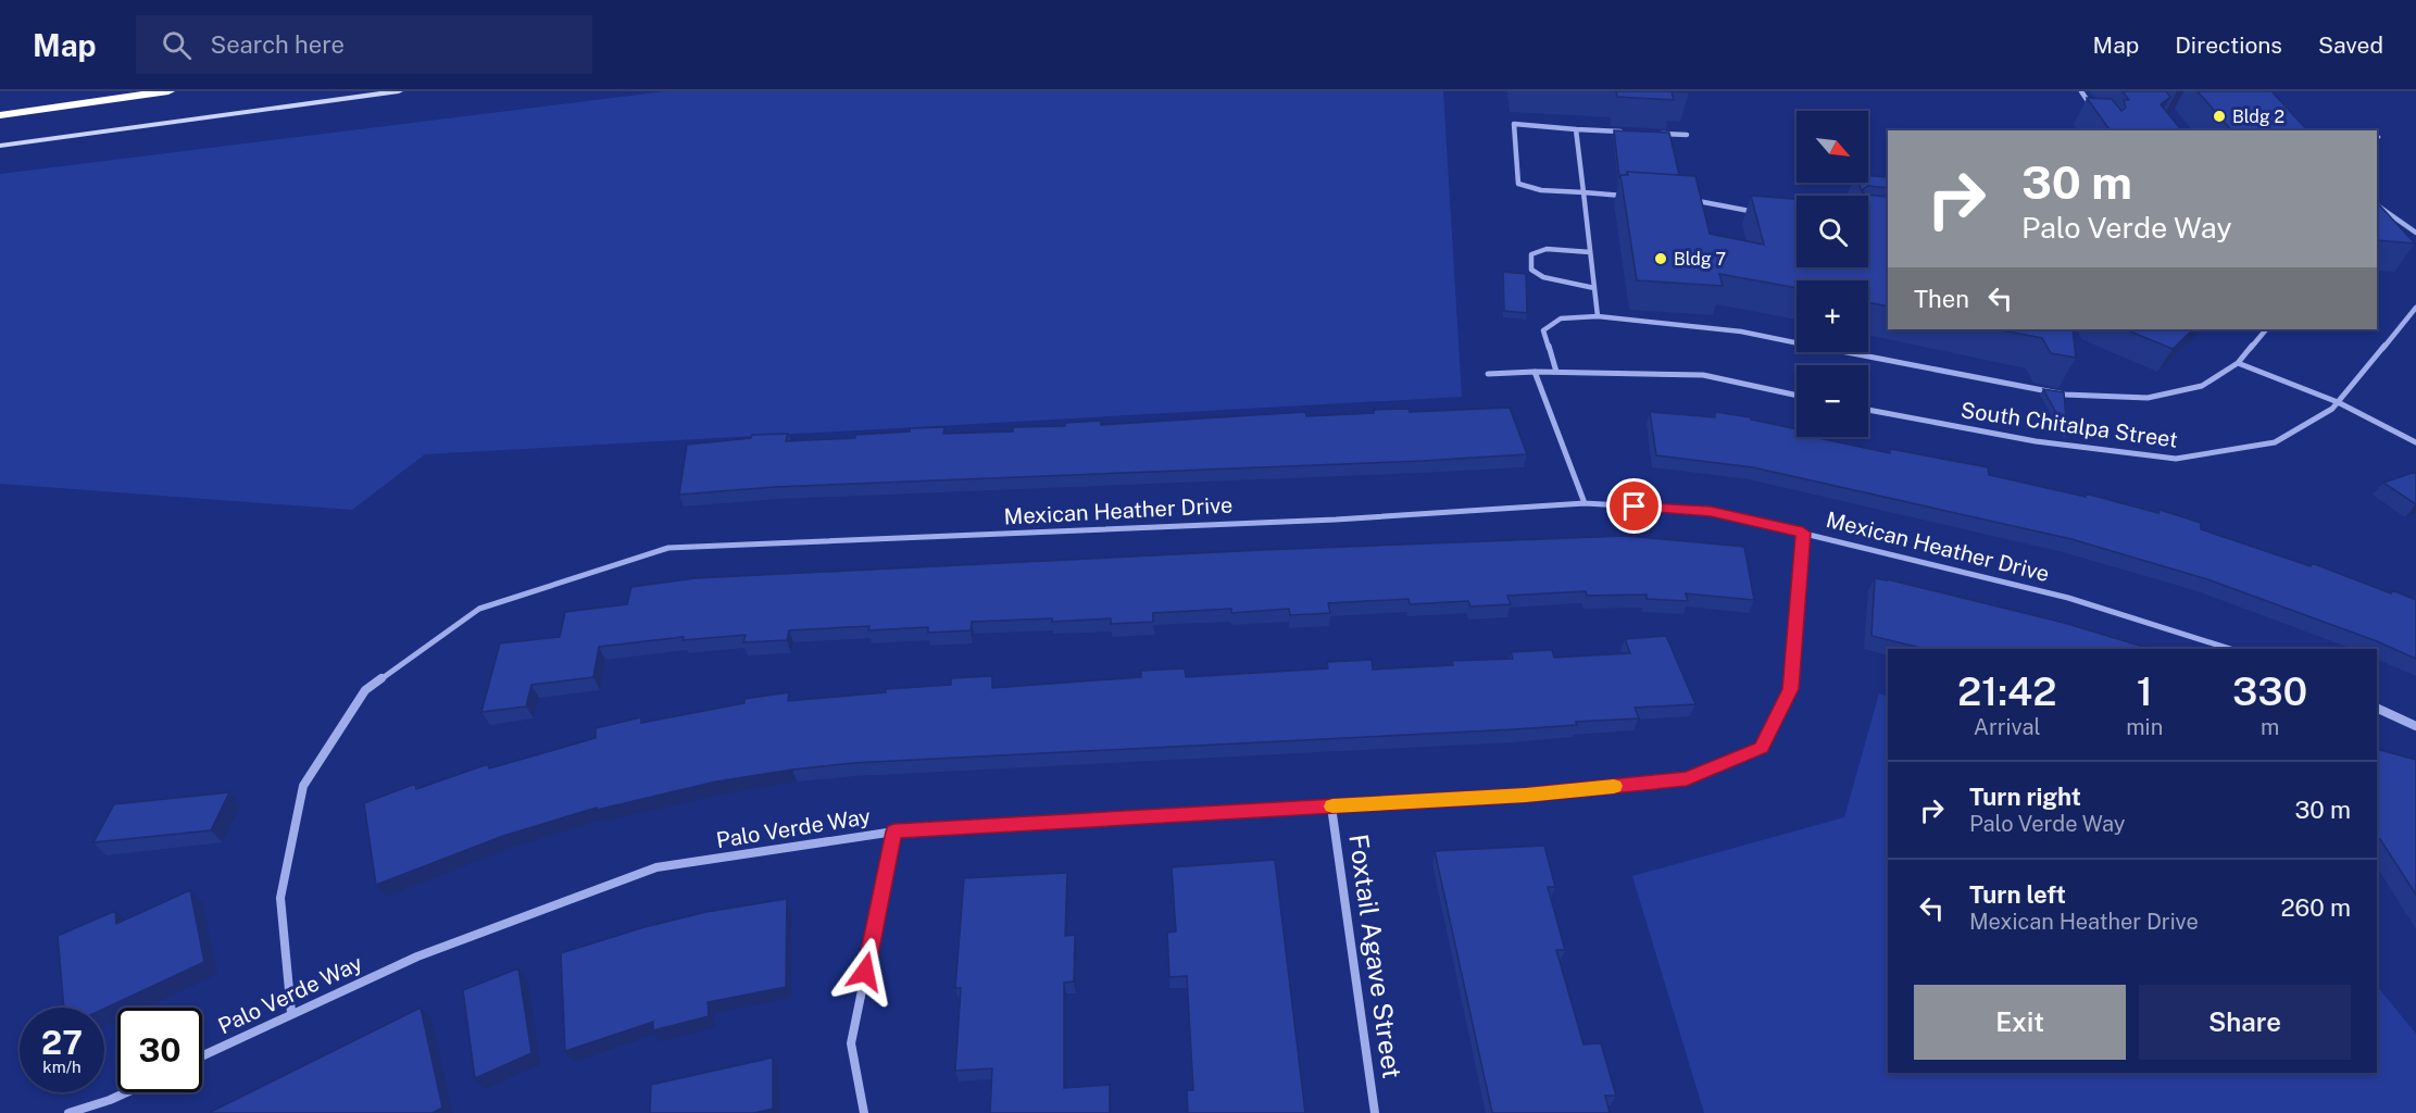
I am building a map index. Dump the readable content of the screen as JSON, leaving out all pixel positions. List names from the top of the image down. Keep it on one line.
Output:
{"streets":{"street":["South Chitalpa Street","Mexican Heather Drive","Palo Verde Way","Foxtail Agave Street"]},"crossings":[["Mexican Heather Drive","Palo Verde Way"],["Palo Verde Way","Foxtail Agave Street"]],"places":["Bldg 2","Bldg 7"],"north":"bottom right","page":{"header":"Map","search":"Search here","nav":["Map","Directions","Saved"],"map_buttons":["+","−"],"turn":["30 m","Palo Verde Way"],"then":"Then","eta":["21:42","Arrival","1","min","330","m"],"list":[{"name":"Turn right","note":"Palo Verde Way","value":"30 m"},{"name":"Turn left","note":"Mexican Heather Drive","value":"260 m"}],"buttons":["Exit","Share"],"speed":"27 km/h","limit":"30"}}
